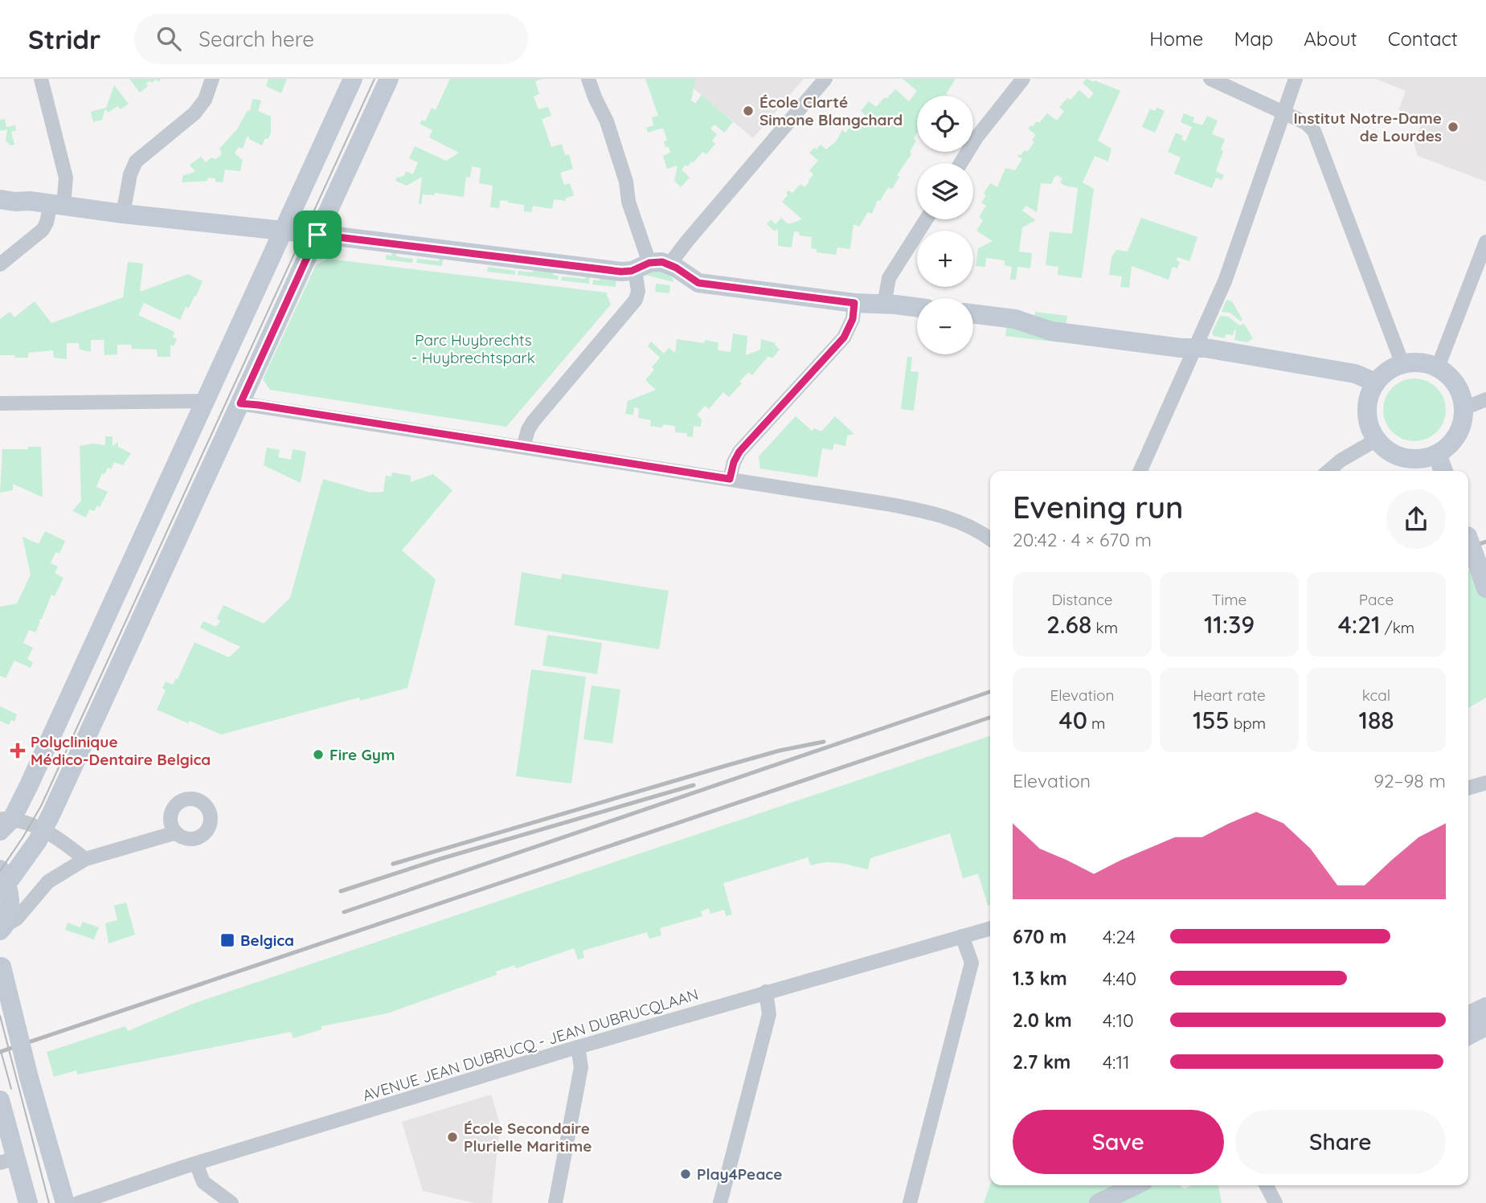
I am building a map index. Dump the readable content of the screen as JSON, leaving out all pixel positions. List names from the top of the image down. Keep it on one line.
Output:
{"streets":{"street":["AVENUE JEAN DUBRUCQ - JEAN DUBRUCQLAAN"]},"parks":["Parc Huybrechts - Huybrechtspark"],"places":{"other":["École Clarté Simone Blangchard","Institut Notre-Dame de Lourdes","Fire Gym","École Secondaire Plurielle Maritime","Play4Peace"],"health":["Polyclinique Médico-Dentaire Belgica"],"transit":["Belgica"]},"page":{"header":"Stridr","search":"Search here","nav":["Home","Map","About","Contact"],"map_buttons":["+","−"],"heading":["Evening run","20:42 · 4 × 670 m"],"stats":[["Distance","2.68 km"],["Time","11:39"],["Pace","4:21 /km"],["Elevation","40 m"],["Heart rate","155 bpm"],["kcal","188"]],"chart":["Elevation","92–98 m"],"list":[{"name":"670 m","note":"4:24"},{"name":"1.3 km","note":"4:40"},{"name":"2.0 km","note":"4:10"},{"name":"2.7 km","note":"4:11"}],"buttons":["Save","Share"]}}
